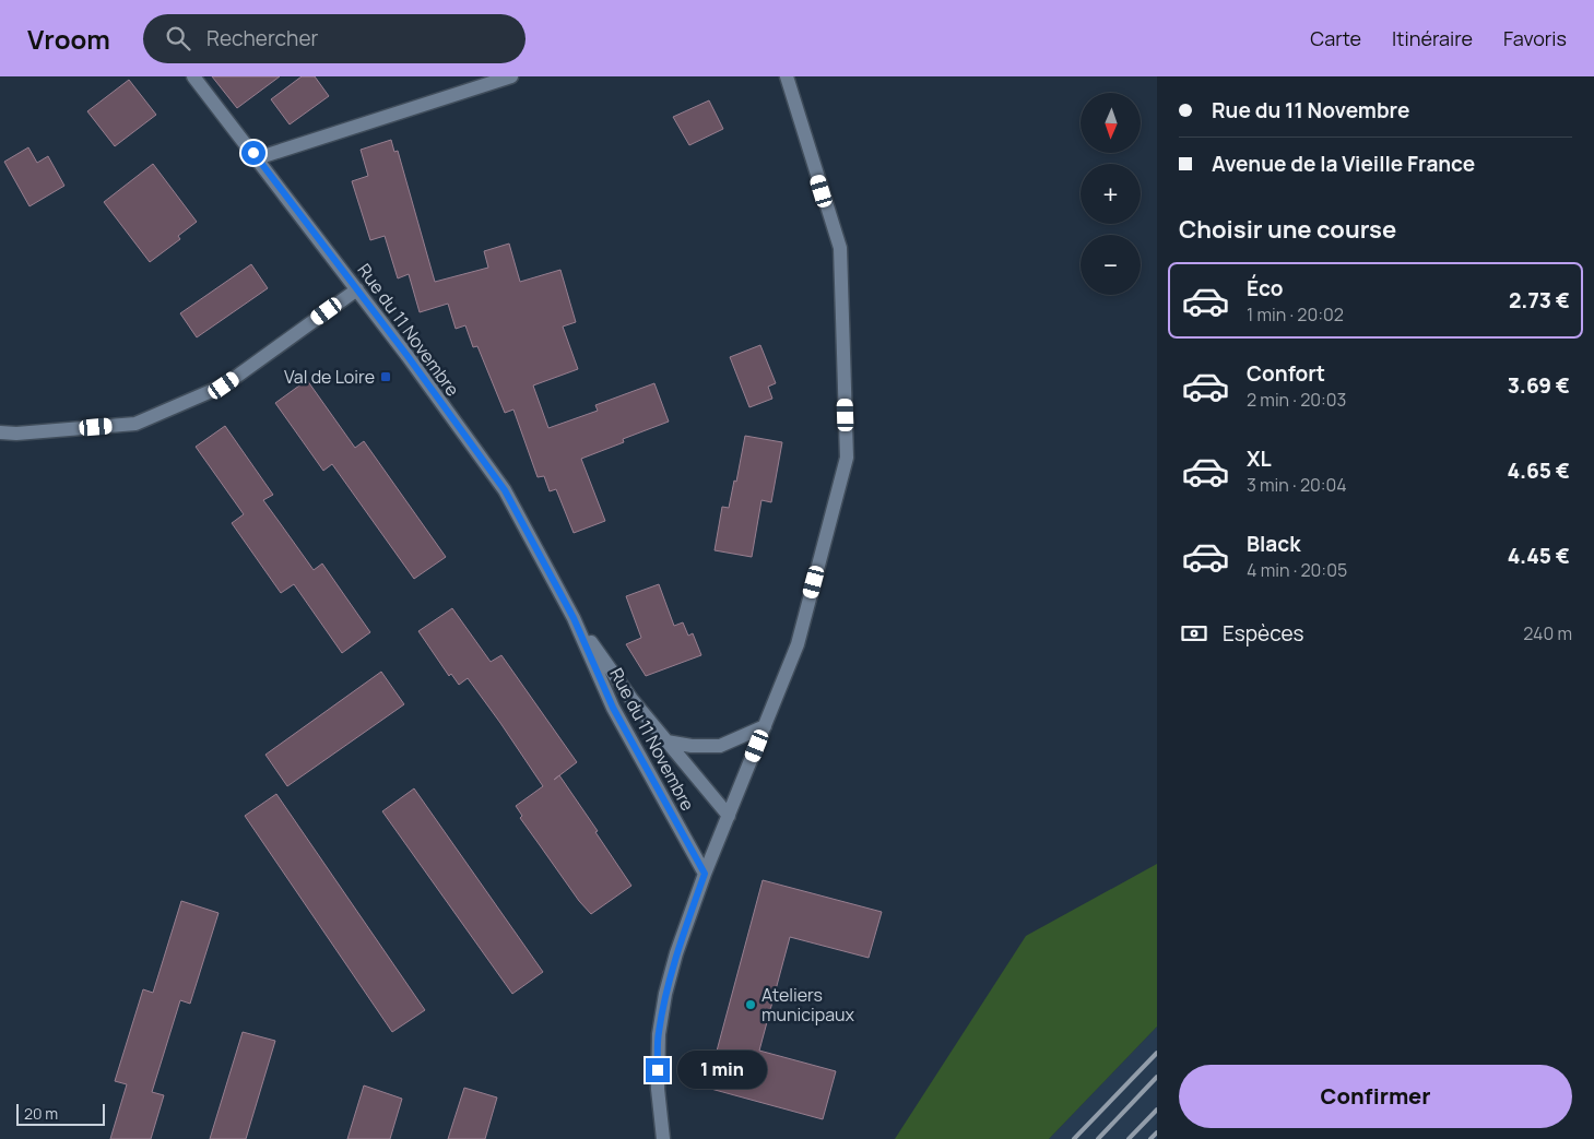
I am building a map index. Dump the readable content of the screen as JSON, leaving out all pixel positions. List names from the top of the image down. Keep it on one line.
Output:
{"streets":{"street":["Rue du 11 Novembre"]},"places":{"transit":["Val de Loire"],"other":["Ateliers municipaux"]},"scale_bar":"20 m","north":"bottom","page":{"header":"Vroom","search":"Rechercher","nav":["Carte","Itinéraire","Favoris"],"banner":["Rue du 11 Novembre","Avenue de la Vieille France"],"map_buttons":["+","−"],"heading":"Choisir une course","list":[{"name":"Éco","note":"1 min · 20:02","value":"2.73 €"},{"name":"Confort","note":"2 min · 20:03","value":"3.69 €"},{"name":"XL","note":"3 min · 20:04","value":"4.65 €"},{"name":"Black","note":"4 min · 20:05","value":"4.45 €"}],"pay":["Espèces","240 m"],"bubble":"1 min","buttons":"Confirmer","scale":"20 m"}}
